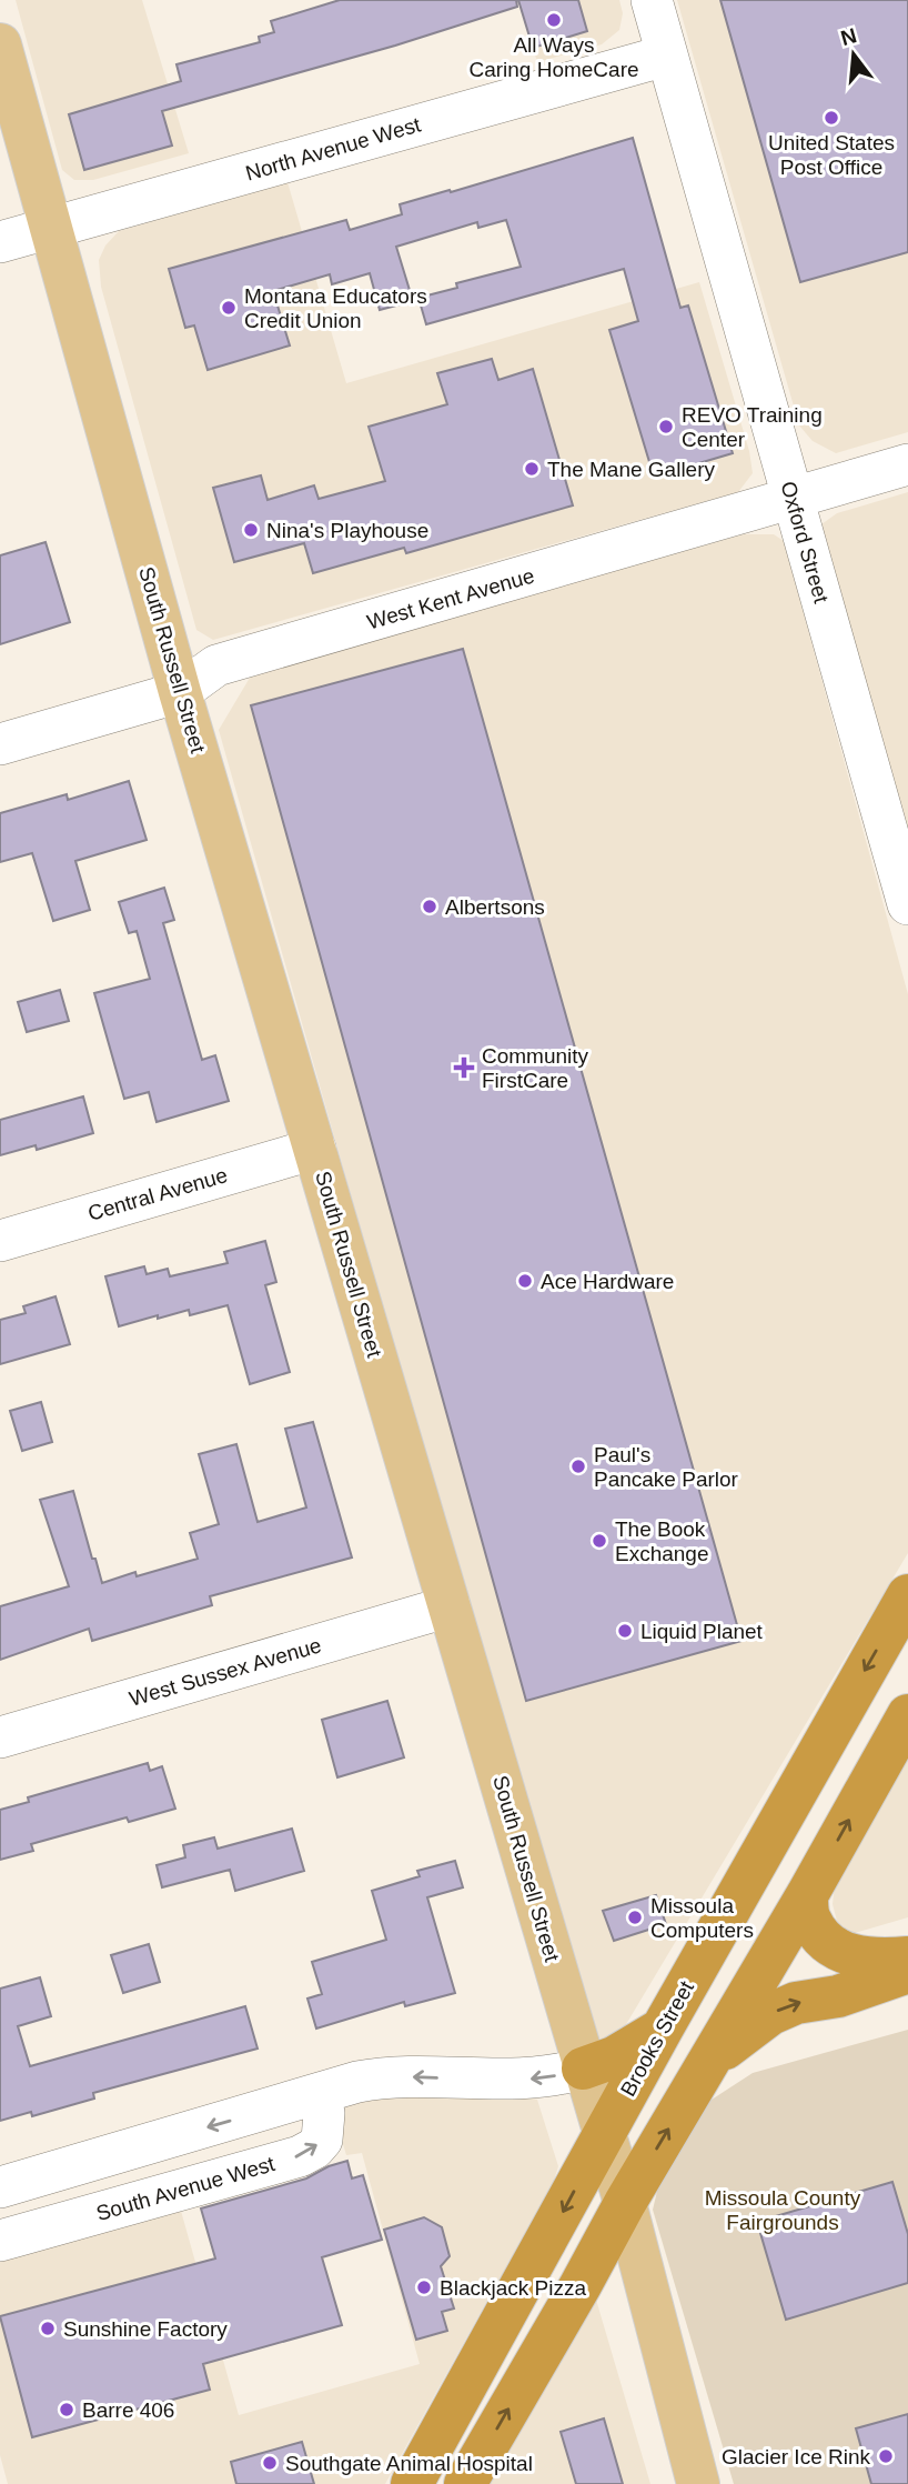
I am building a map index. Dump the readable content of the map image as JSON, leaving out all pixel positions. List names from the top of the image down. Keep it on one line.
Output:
{"streets":{"highway":["Brooks Street"],"main road":["South Russell Street"],"street":["North Avenue West","Oxford Street","West Kent Avenue","Central Avenue","West Sussex Avenue","South Avenue West"]},"crossings":[["North Avenue West","Oxford Street"],["North Avenue West","South Russell Street"],["Oxford Street","West Kent Avenue"],["West Kent Avenue","South Russell Street"],["South Russell Street","Central Avenue"],["South Russell Street","West Sussex Avenue"],["South Russell Street","Brooks Street"]],"parks":["Missoula County Fairgrounds"],"places":{"other":["All Ways Caring HomeCare","United States Post Office","Montana Educators Credit Union","REVO Training Center","The Mane Gallery","Nina's Playhouse","Albertsons","Ace Hardware","Paul's Pancake Parlor","The Book Exchange","Liquid Planet","Missoula Computers","Blackjack Pizza","Sunshine Factory","Barre 406","Glacier Ice Rink","Southgate Animal Hospital"],"health":["Community FirstCare"]},"north":"top"}
